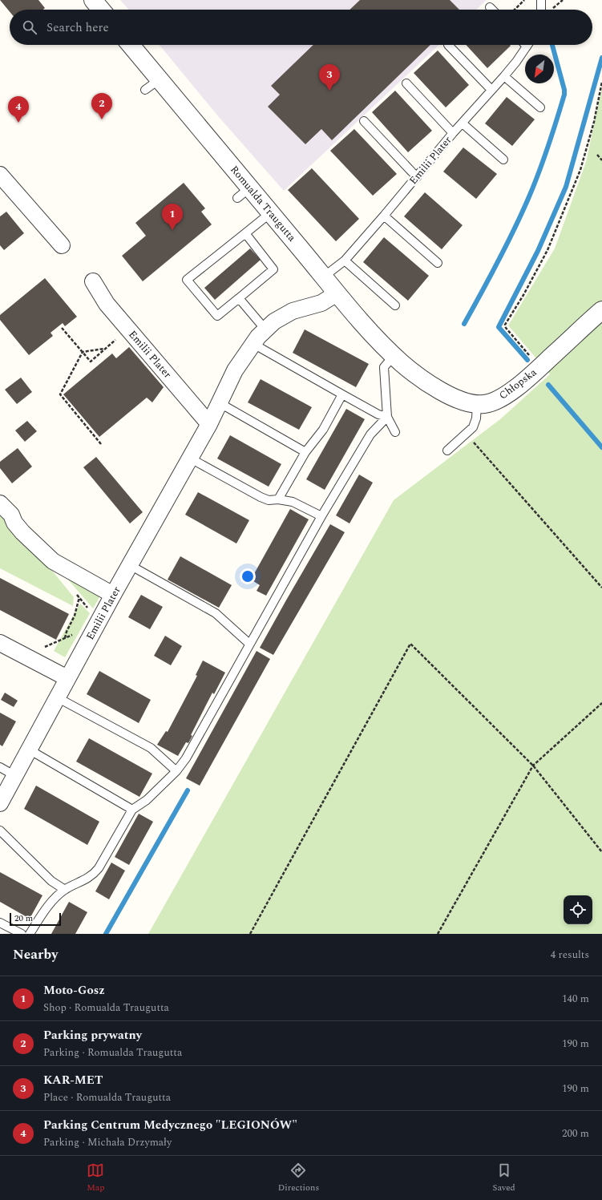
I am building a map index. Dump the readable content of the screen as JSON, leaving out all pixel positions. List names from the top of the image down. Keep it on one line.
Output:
{"streets":{"street":["Emilii Plater","Romualda Traugutta","Chłopska"]},"crossings":[["Emilii Plater","Romualda Traugutta"],["Romualda Traugutta","Chłopska"]],"scale_bar":"20 m","north":"bottom left","page":{"search":"Search here","pins":["3","2","4","1"],"scale":"20 m","heading":["Nearby","4 results"],"list":[{"mark":"1","name":"Moto-Gosz","note":"Shop · Romualda Traugutta","value":"140 m"},{"mark":"2","name":"Parking prywatny","note":"Parking · Romualda Traugutta","value":"190 m"},{"mark":"3","name":"KAR-MET","note":"Place · Romualda Traugutta","value":"190 m"},{"mark":"4","name":"Parking Centrum Medycznego \"LEGIONÓW\"","note":"Parking · Michała Drzymały","value":"200 m"}],"nav":["Map","Directions","Saved"]}}
